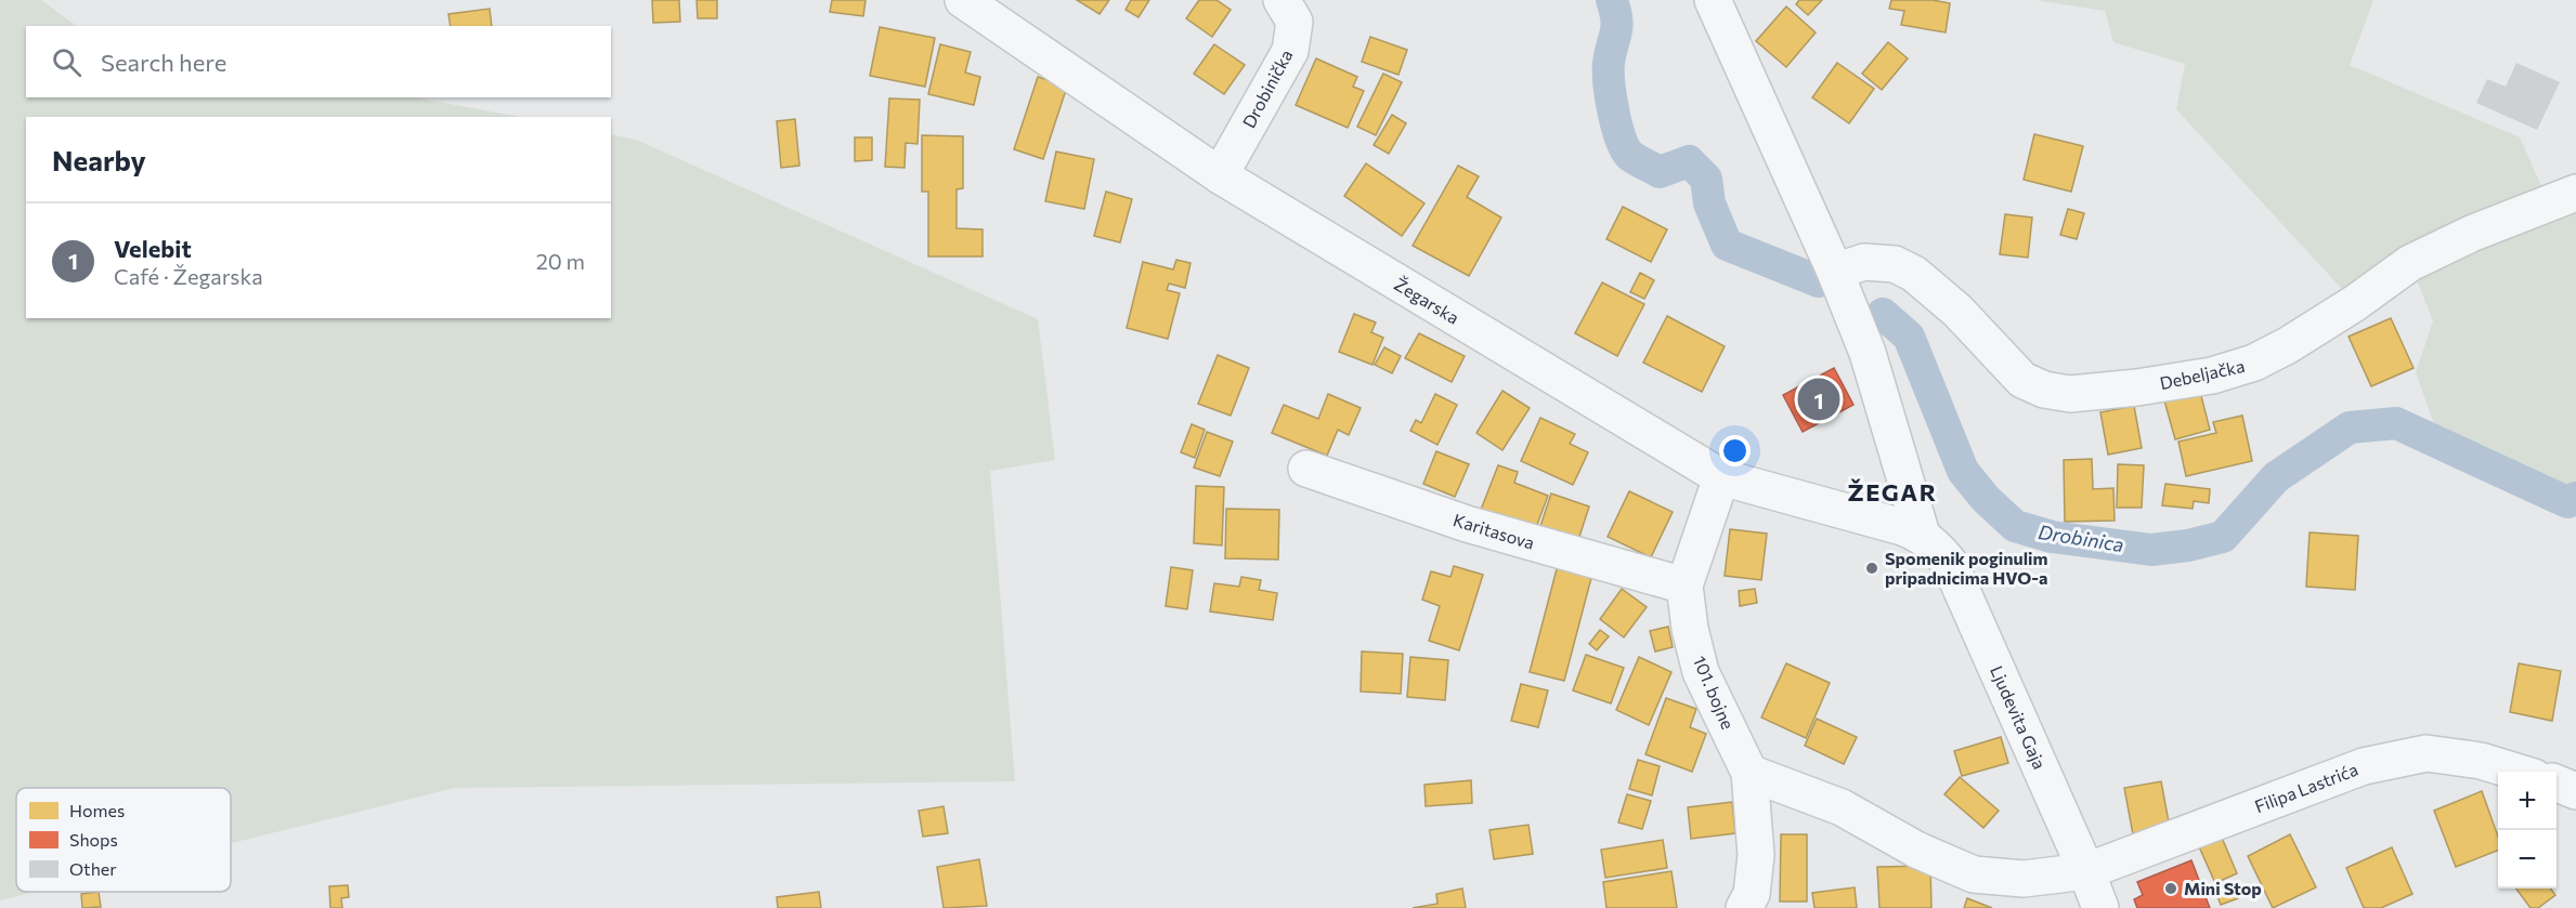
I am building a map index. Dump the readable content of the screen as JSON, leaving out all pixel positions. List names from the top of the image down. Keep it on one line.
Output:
{"streets":{"street":["Drobinička","Žegarska","Debeljačka","Karitasova","101. bojne","Ljudevita Gaja","Filipa Lastrića"]},"crossings":[["Drobinička","Žegarska"],["Žegarska","101. bojne"],["Žegarska","Ljudevita Gaja"],["Karitasova","101. bojne"],["101. bojne","Filipa Lastrića"],["Ljudevita Gaja","Filipa Lastrića"]],"districts":["ŽEGAR"],"water":["Drobinica"],"places":["Spomenik poginulim pripadnicima HVO-a","Mini Stop"],"legend":["Homes","Shops","Other"],"page":{"search":"Search here","heading":"Nearby","list":[{"mark":"1","name":"Velebit","note":"Café · Žegarska","value":"20 m"}],"pins":"1","map_buttons":["+","−"]}}
